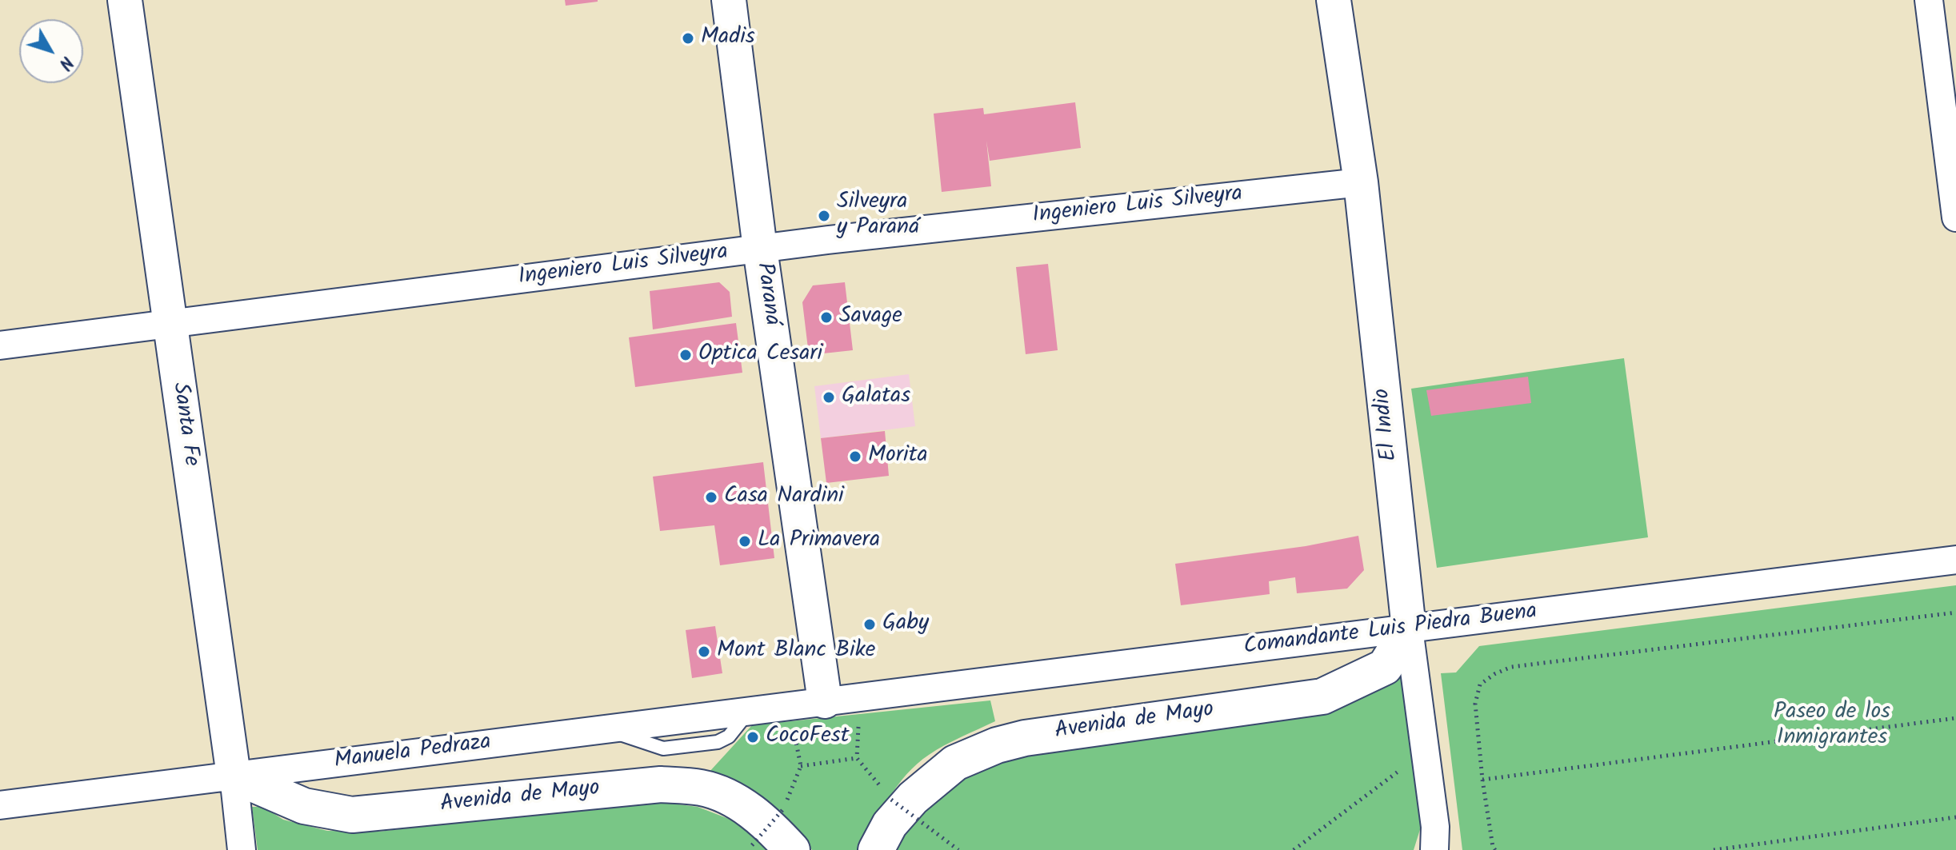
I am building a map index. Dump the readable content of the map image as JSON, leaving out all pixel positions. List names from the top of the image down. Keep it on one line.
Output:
{"streets":{"main road":["Avenida de Mayo"],"street":["Ingeniero Luis Silveyra","Paraná","Santa Fe","El Indio","Comandante Luis Piedra Buena","Manuela Pedraza"]},"crossings":[["Ingeniero Luis Silveyra","Paraná"],["Ingeniero Luis Silveyra","Santa Fe"],["Ingeniero Luis Silveyra","El Indio"],["Paraná","Comandante Luis Piedra Buena"],["Paraná","Manuela Pedraza"],["Santa Fe","Avenida de Mayo"],["Santa Fe","Manuela Pedraza"],["El Indio","Comandante Luis Piedra Buena"],["El Indio","Avenida de Mayo"],["Comandante Luis Piedra Buena","Avenida de Mayo"],["Comandante Luis Piedra Buena","Manuela Pedraza"],["Avenida de Mayo","Manuela Pedraza"]],"parks":["Paseo de los Inmigrantes"],"places":["Madis","Silveyra y Paraná","Savage","Optica Cesari","Galatas","Morita","Casa Nardini","La Primavera","Gaby","Mont Blanc Bike","CocoFest"],"north":"bottom right"}
